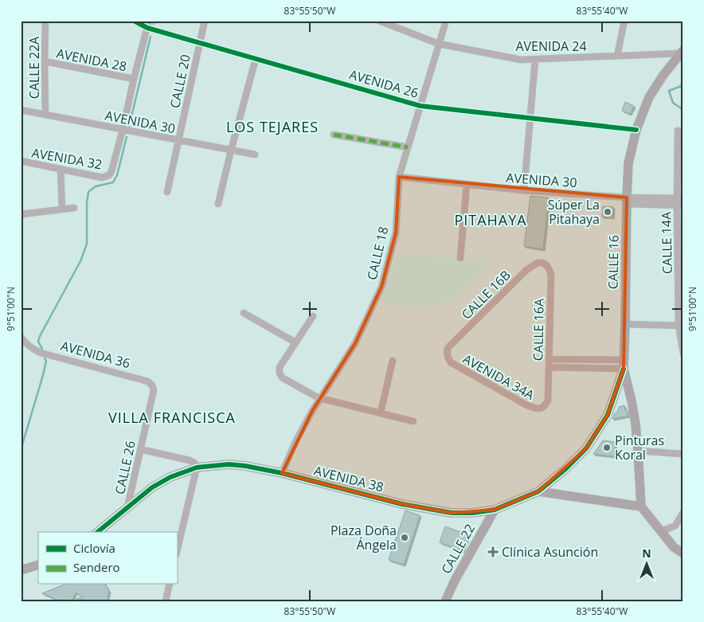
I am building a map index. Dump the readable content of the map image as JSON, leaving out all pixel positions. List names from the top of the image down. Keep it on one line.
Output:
{"streets":{"street":["AVENIDA 24","AVENIDA 28","CALLE 22A","CALLE 20","AVENIDA 26","AVENIDA 30","AVENIDA 32","CALLE 14A","CALLE 18","CALLE 16","CALLE 16B","CALLE 16A","AVENIDA 36","AVENIDA 34A","CALLE 26","AVENIDA 38","CALLE 22"]},"crossings":[["AVENIDA 24","CALLE 18"],["AVENIDA 24","CALLE 16"],["AVENIDA 28","CALLE 22A"],["CALLE 22A","AVENIDA 30"],["CALLE 20","AVENIDA 26"],["CALLE 20","AVENIDA 30"],["AVENIDA 26","CALLE 18"],["AVENIDA 26","CALLE 16"],["AVENIDA 30","AVENIDA 32"],["AVENIDA 30","CALLE 14A"],["AVENIDA 30","CALLE 18"],["AVENIDA 30","CALLE 16"],["CALLE 18","AVENIDA 38"],["CALLE 16B","CALLE 16A"],["CALLE 16B","AVENIDA 34A"],["CALLE 16A","AVENIDA 34A"],["AVENIDA 36","CALLE 26"],["CALLE 26","AVENIDA 38"],["AVENIDA 38","CALLE 22"]],"districts":["LOS TEJARES","PITAHAYA","VILLA FRANCISCA"],"places":{"other":["Súper La Pitahaya","Pinturas Koral","Plaza Doña Ángela"],"health":["Clínica Asunción"]},"legend":["Ciclovía","Sendero"],"north":"top","coordinates":["83°55'50\"W","83°55'40\"W","9°51'00\"N"]}
